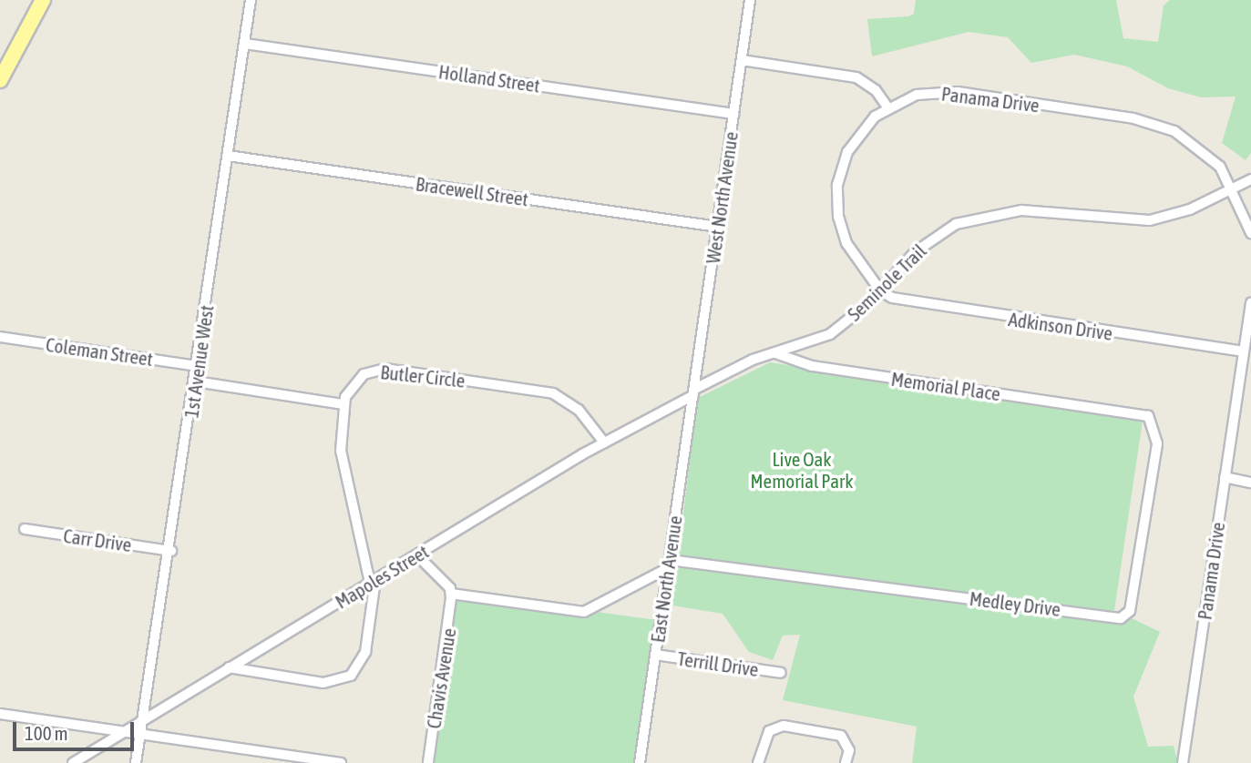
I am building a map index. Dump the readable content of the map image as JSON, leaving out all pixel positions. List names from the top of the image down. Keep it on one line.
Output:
{"streets":{"street":["Holland Street","Panama Drive","Bracewell Street","West North Avenue","Seminole Trail","Adkinson Drive","Coleman Street","1st Avenue West","Butler Circle","Memorial Place","Carr Drive","Mapoles Street","East North Avenue","Medley Drive","Terrill Drive","Chavis Avenue"]},"crossings":[["Holland Street","West North Avenue"],["Holland Street","1st Avenue West"],["Panama Drive","Seminole Trail"],["Panama Drive","Adkinson Drive"],["Bracewell Street","West North Avenue"],["Bracewell Street","1st Avenue West"],["West North Avenue","Seminole Trail"],["West North Avenue","Mapoles Street"],["West North Avenue","East North Avenue"],["Seminole Trail","Adkinson Drive"],["Seminole Trail","Memorial Place"],["Seminole Trail","Mapoles Street"],["Seminole Trail","East North Avenue"],["Coleman Street","1st Avenue West"],["1st Avenue West","Carr Drive"],["1st Avenue West","Mapoles Street"],["Butler Circle","Mapoles Street"],["Memorial Place","Medley Drive"],["Mapoles Street","East North Avenue"],["East North Avenue","Medley Drive"],["East North Avenue","Terrill Drive"]],"parks":["Live Oak Memorial Park"],"scale_bar":"100 m"}
